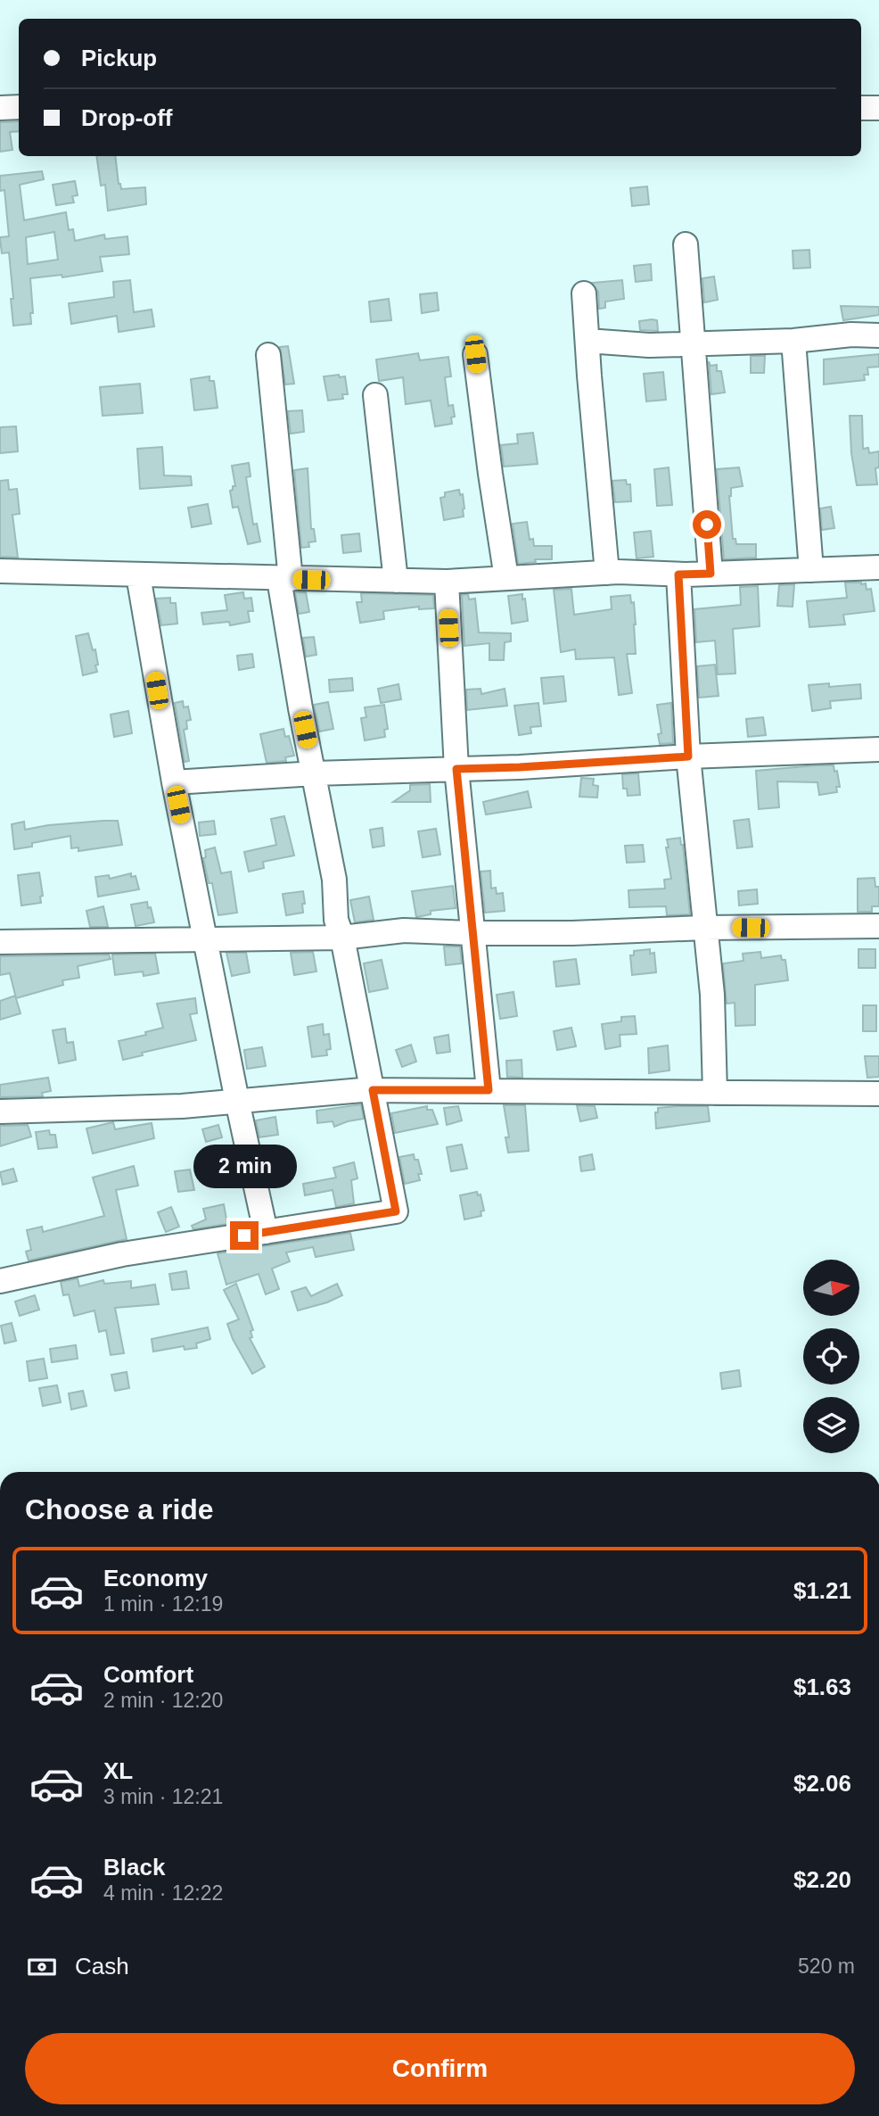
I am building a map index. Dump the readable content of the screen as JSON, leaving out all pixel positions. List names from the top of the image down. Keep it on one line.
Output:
{"north":"right","page":{"banner":["Pickup","Drop-off"],"bubble":"2 min","heading":"Choose a ride","list":[{"name":"Economy","note":"1 min · 12:19","value":"$1.21"},{"name":"Comfort","note":"2 min · 12:20","value":"$1.63"},{"name":"XL","note":"3 min · 12:21","value":"$2.06"},{"name":"Black","note":"4 min · 12:22","value":"$2.20"}],"pay":["Cash","520 m"],"buttons":"Confirm"}}
